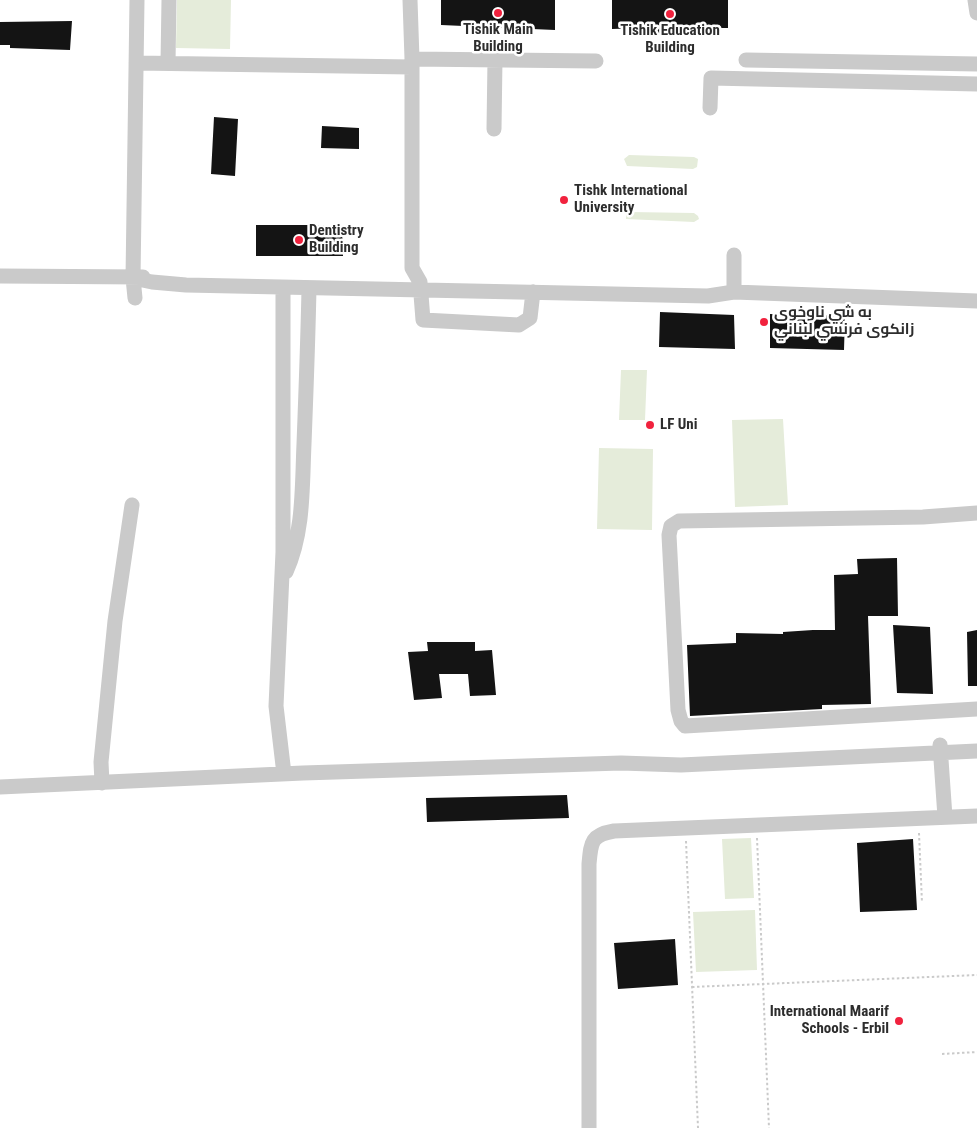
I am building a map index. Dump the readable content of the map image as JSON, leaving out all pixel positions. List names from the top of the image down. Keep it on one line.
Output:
{"places":["Tishik Main Building","Tishik Education Building","Tishk International University","Dentistry Building","به شي ناوخوى زانكوى فرنسي لبناني","LF Uni","International Maarif Schools - Erbil"]}
